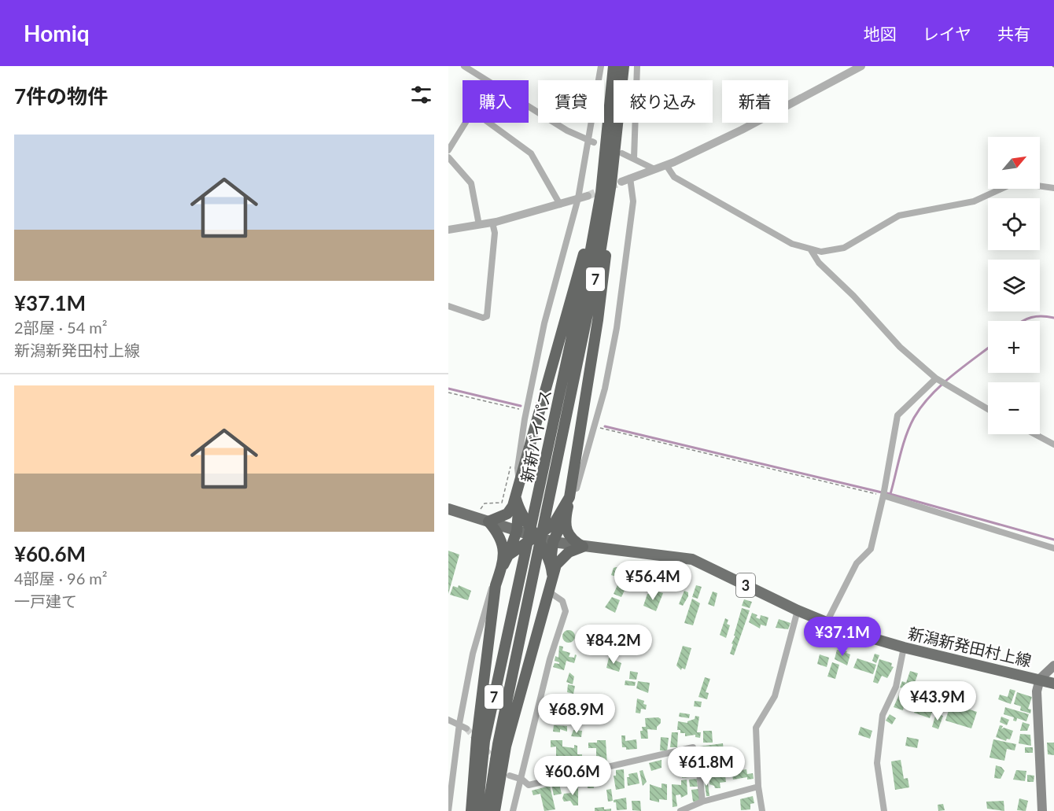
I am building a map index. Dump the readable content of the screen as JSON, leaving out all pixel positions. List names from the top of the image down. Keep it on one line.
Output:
{"streets":{"highway":["7","新新バイパス"],"main road":["3","新潟新発田村上線"]},"north":"top right","page":{"header":"Homiq","nav":["地図","レイヤ","共有"],"heading":"7件の物件","chip":["購入","賃貸","絞り込み","新着"],"list":[{"name":"¥37.1M","note":"2部屋 · 54 m² · 新潟新発田村上線"},{"name":"¥60.6M","note":"4部屋 · 96 m² · 一戸建て"}],"map_buttons":["+","−"],"price":["¥56.4M","¥37.1M","¥84.2M","¥43.9M","¥68.9M","¥61.8M","¥60.6M"]}}
